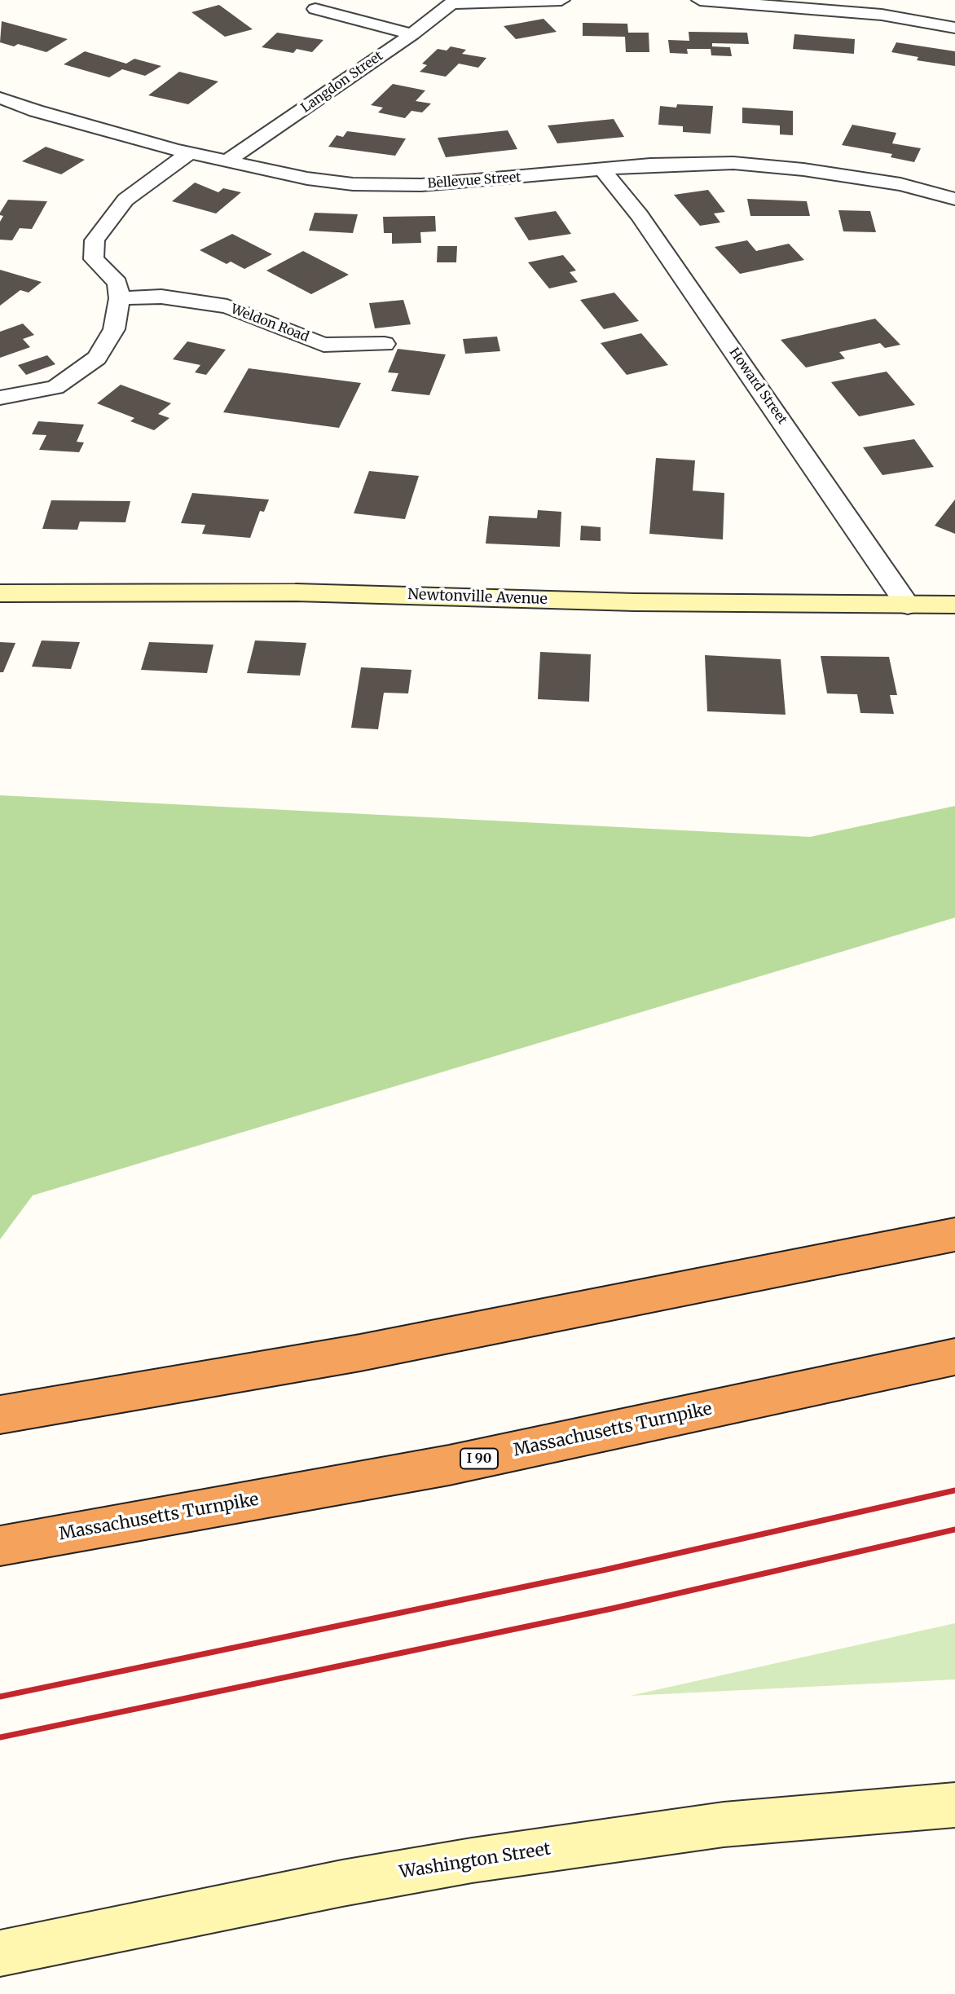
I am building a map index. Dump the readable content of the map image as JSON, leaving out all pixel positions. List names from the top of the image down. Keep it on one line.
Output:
{"streets":{"highway":["Massachusetts Turnpike","I 90"],"main road":["Newtonville Avenue","Washington Street"],"street":["Langdon Street","Bellevue Street","Weldon Road","Howard Street"]},"crossings":[["Langdon Street","Bellevue Street"],["Bellevue Street","Howard Street"],["Howard Street","Newtonville Avenue"]]}
